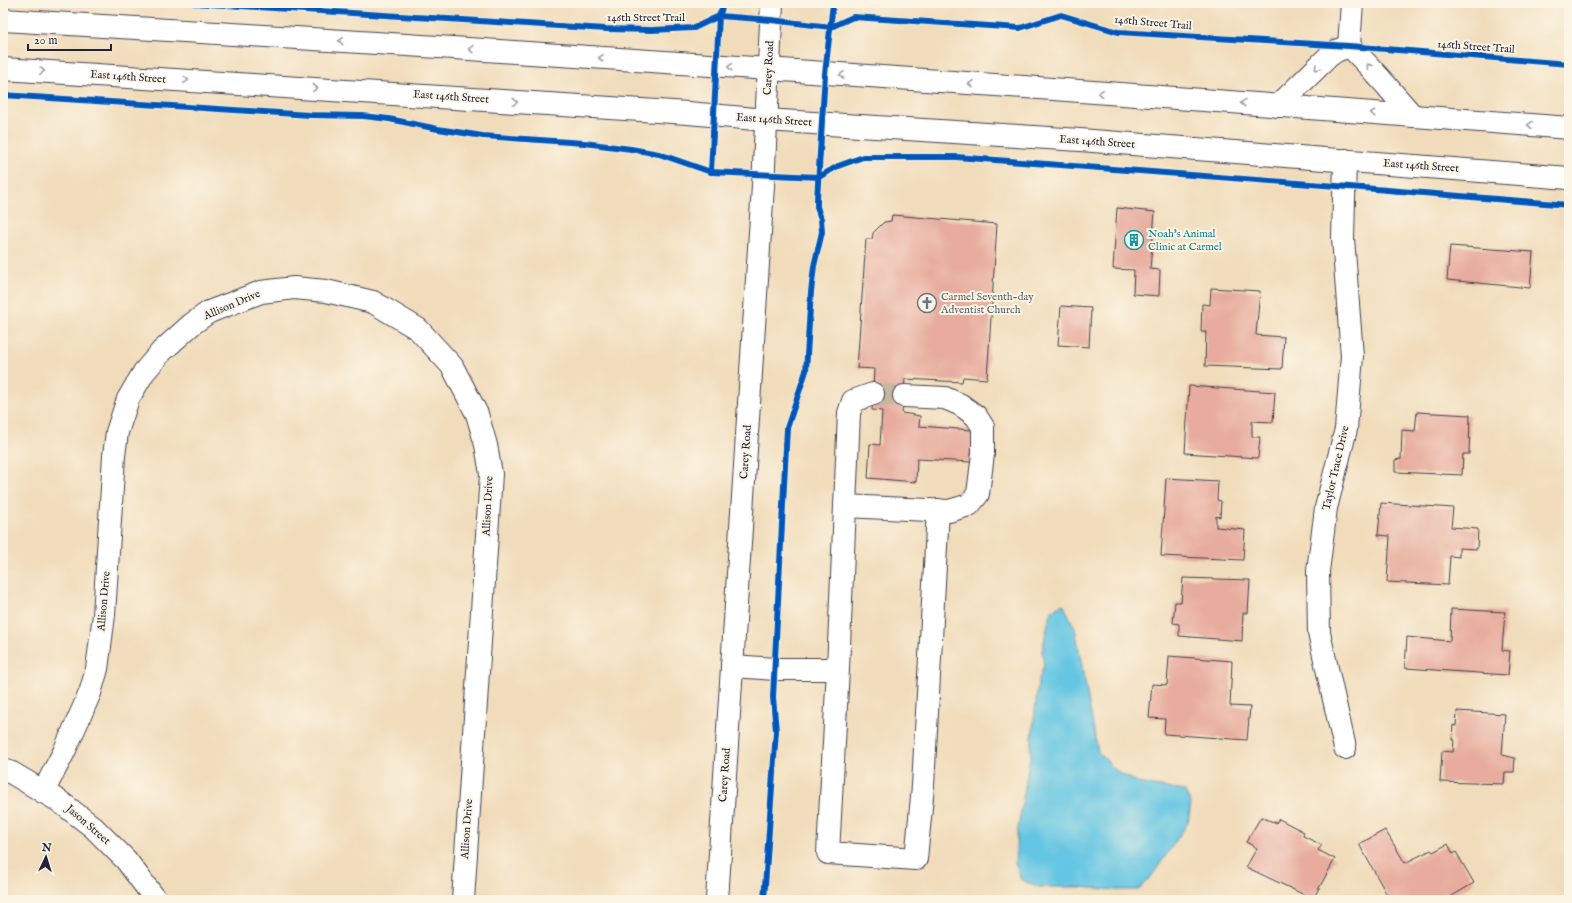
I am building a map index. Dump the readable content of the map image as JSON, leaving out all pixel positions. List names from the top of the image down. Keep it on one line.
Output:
{"streets":{"street":["Carey Road","East 146th Street","Allison Drive","Taylor Trace Drive","Jason Street"],"cycle path":["146th Street Trail"]},"crossings":[["Carey Road","East 146th Street"],["East 146th Street","Taylor Trace Drive"],["Allison Drive","Jason Street"]],"places":{"building":["Noah's Animal Clinic at Carmel"],"church":["Carmel Seventh-day Adventist Church"]},"scale_bar":"20 m","north":"top"}
